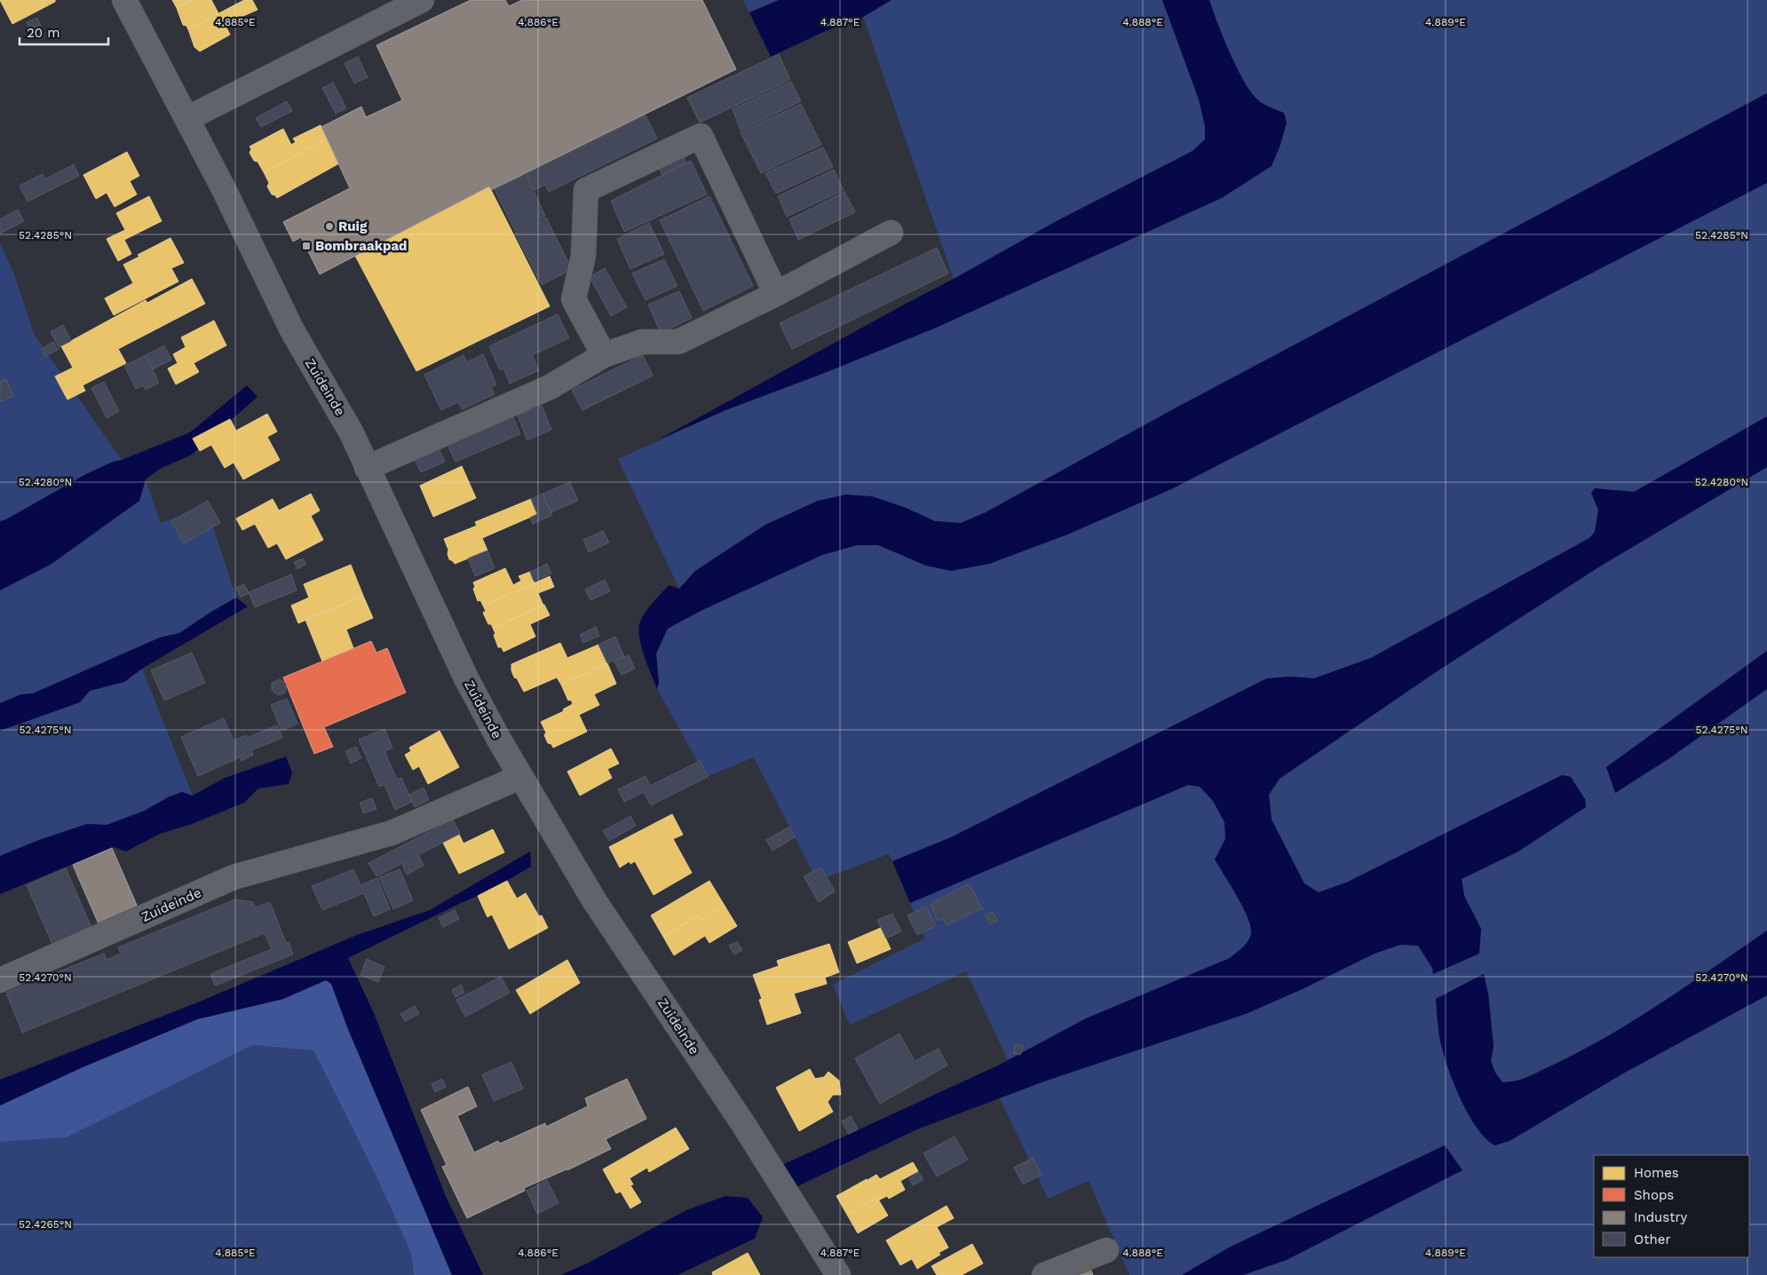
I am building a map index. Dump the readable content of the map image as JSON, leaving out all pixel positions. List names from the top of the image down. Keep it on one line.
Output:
{"streets":{"street":["Zuideinde"]},"places":{"other":["Ruig"],"transit":["Bombraakpad"]},"legend":["Homes","Shops","Industry","Other"],"scale_bar":"20 m","coordinates":["4.885°E","4.886°E","4.887°E","4.888°E","4.889°E","52.4285°N","52.4280°N","52.4275°N","52.4270°N","52.4265°N"]}
